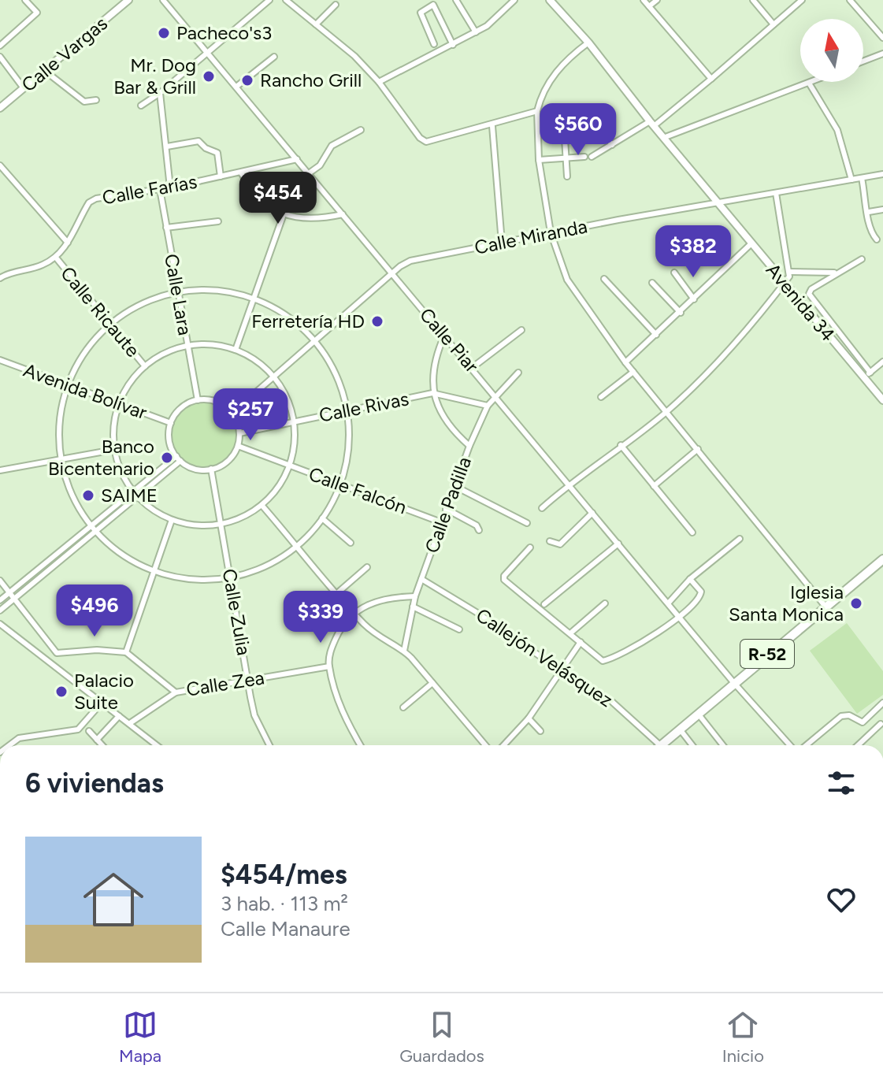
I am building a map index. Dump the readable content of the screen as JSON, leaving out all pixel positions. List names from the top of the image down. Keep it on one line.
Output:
{"streets":{"main road":["R-52"],"street":["Calle Vargas","Calle Farías","Calle Miranda","Calle Lara","Avenida 34","Calle Ricaute","Calle Piar","Avenida Bolívar","Calle Rivas","Calle Falcón","Calle Padilla","Calle Zulia","Callejón Velásquez","Calle Zea"]},"crossings":[["Calle Farías","Calle Lara"],["Calle Farías","Calle Ricaute"],["Calle Farías","Calle Piar"],["Calle Miranda","Calle Lara"],["Calle Miranda","Avenida 34"],["Calle Miranda","Calle Piar"],["Calle Miranda","Avenida Bolívar"],["Calle Miranda","Calle Rivas"],["Calle Miranda","Calle Falcón"],["Calle Miranda","Calle Zulia"],["Calle Lara","Avenida Bolívar"],["Calle Lara","Calle Rivas"],["Calle Lara","Calle Falcón"],["Calle Lara","Calle Zulia"],["Calle Piar","Calle Padilla"],["Calle Piar","R-52"],["Avenida Bolívar","Calle Rivas"],["Avenida Bolívar","Calle Falcón"],["Avenida Bolívar","Calle Zulia"],["Calle Rivas","Calle Falcón"],["Calle Rivas","Calle Padilla"],["Calle Rivas","Calle Zulia"],["Calle Falcón","Calle Padilla"],["Calle Falcón","Calle Zulia"],["Calle Padilla","Callejón Velásquez"],["Calle Zulia","Calle Zea"]],"places":["Pacheco's3","Mr. Dog Bar & Grill","Rancho Grill","Ferretería HD","Banco Bicentenario","SAIME","Iglesia Santa Monica","Palacio Suite"],"north":"top","page":{"price":["$560","$454","$382","$257","$496","$339"],"heading":"6 viviendas","list":[{"name":"$454/mes","note":"3 hab. · 113 m² · Calle Manaure"}],"tabs":["Mapa","Guardados","Inicio"]}}
